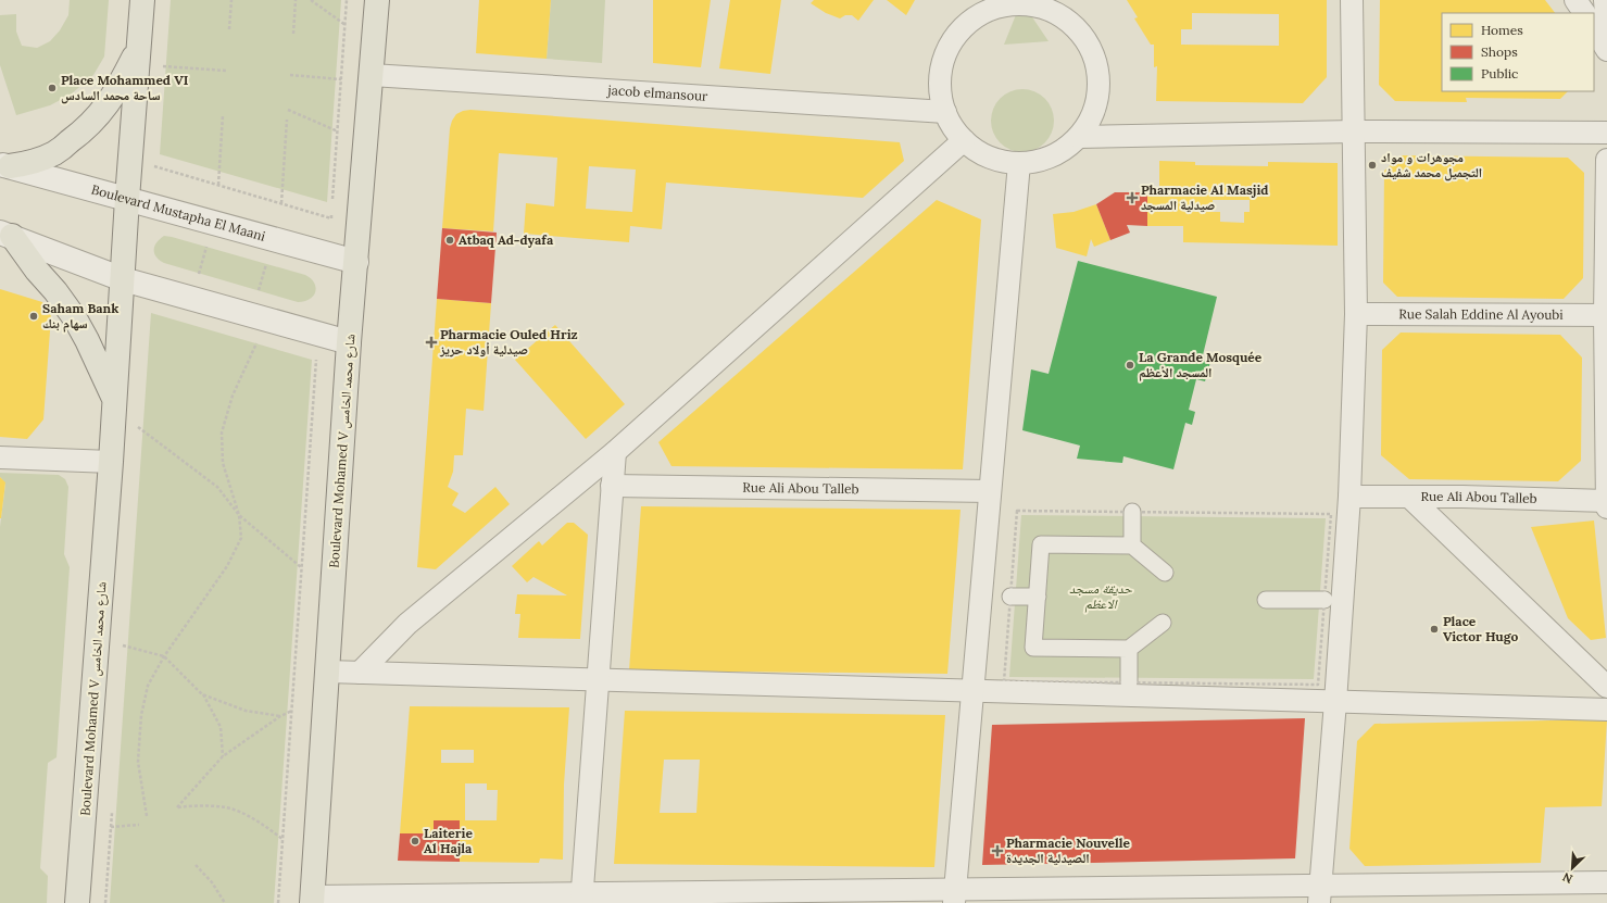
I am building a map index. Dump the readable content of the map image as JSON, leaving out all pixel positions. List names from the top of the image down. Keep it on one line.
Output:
{"streets":{"main road":["Boulevard Mohamed V شارع محمد الخامس"],"street":["jacob elmansour","Boulevard Mustapha El Maani","Rue Salah Eddine Al Ayoubi","Rue Ali Abou Talleb"]},"crossings":[["jacob elmansour","Boulevard Mohamed V شارع محمد الخامس"],["Boulevard Mustapha El Maani","Boulevard Mohamed V شارع محمد الخامس"]],"parks":["حديقة مسجد الاعظم"],"places":{"other":["Place Mohammed VI ساحة محمد السادس","مجوهرات و مواد التجميل محمد شفيف","Atbaq Ad-dyafa","Saham Bank سهام بنك","La Grande Mosquée المسجد الأعظم","Place Victor Hugo","Laiterie Al Hajla"],"health":["Pharmacie Al Masjid صيدلية المسجد","Pharmacie Ouled Hriz صيدلية أولاد حريز","Pharmacie Nouvelle الصيدلية الجديدة"]},"legend":["Homes","Shops","Public"],"north":"bottom left"}
